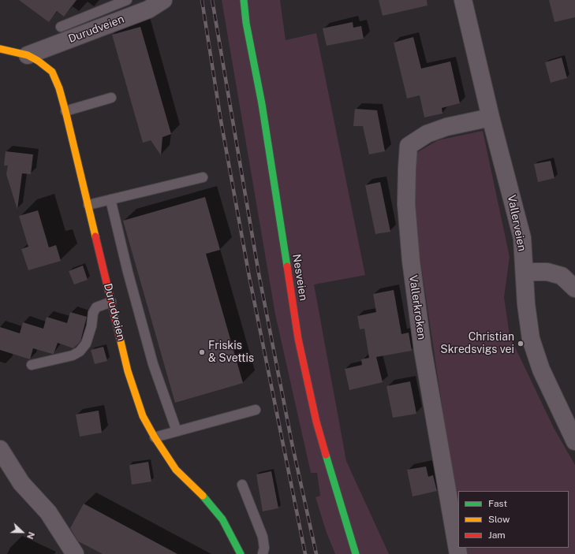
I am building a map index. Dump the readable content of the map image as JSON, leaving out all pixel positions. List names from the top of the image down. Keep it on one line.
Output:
{"streets":{"street":["Durudveien","Vallerveien","Nesveien","Vallerkroken"]},"crossings":[["Vallerveien","Vallerkroken"]],"places":["Christian Skredsvigs vei","Friskis & Svettis"],"legend":["Fast","Slow","Jam"],"north":"right"}
